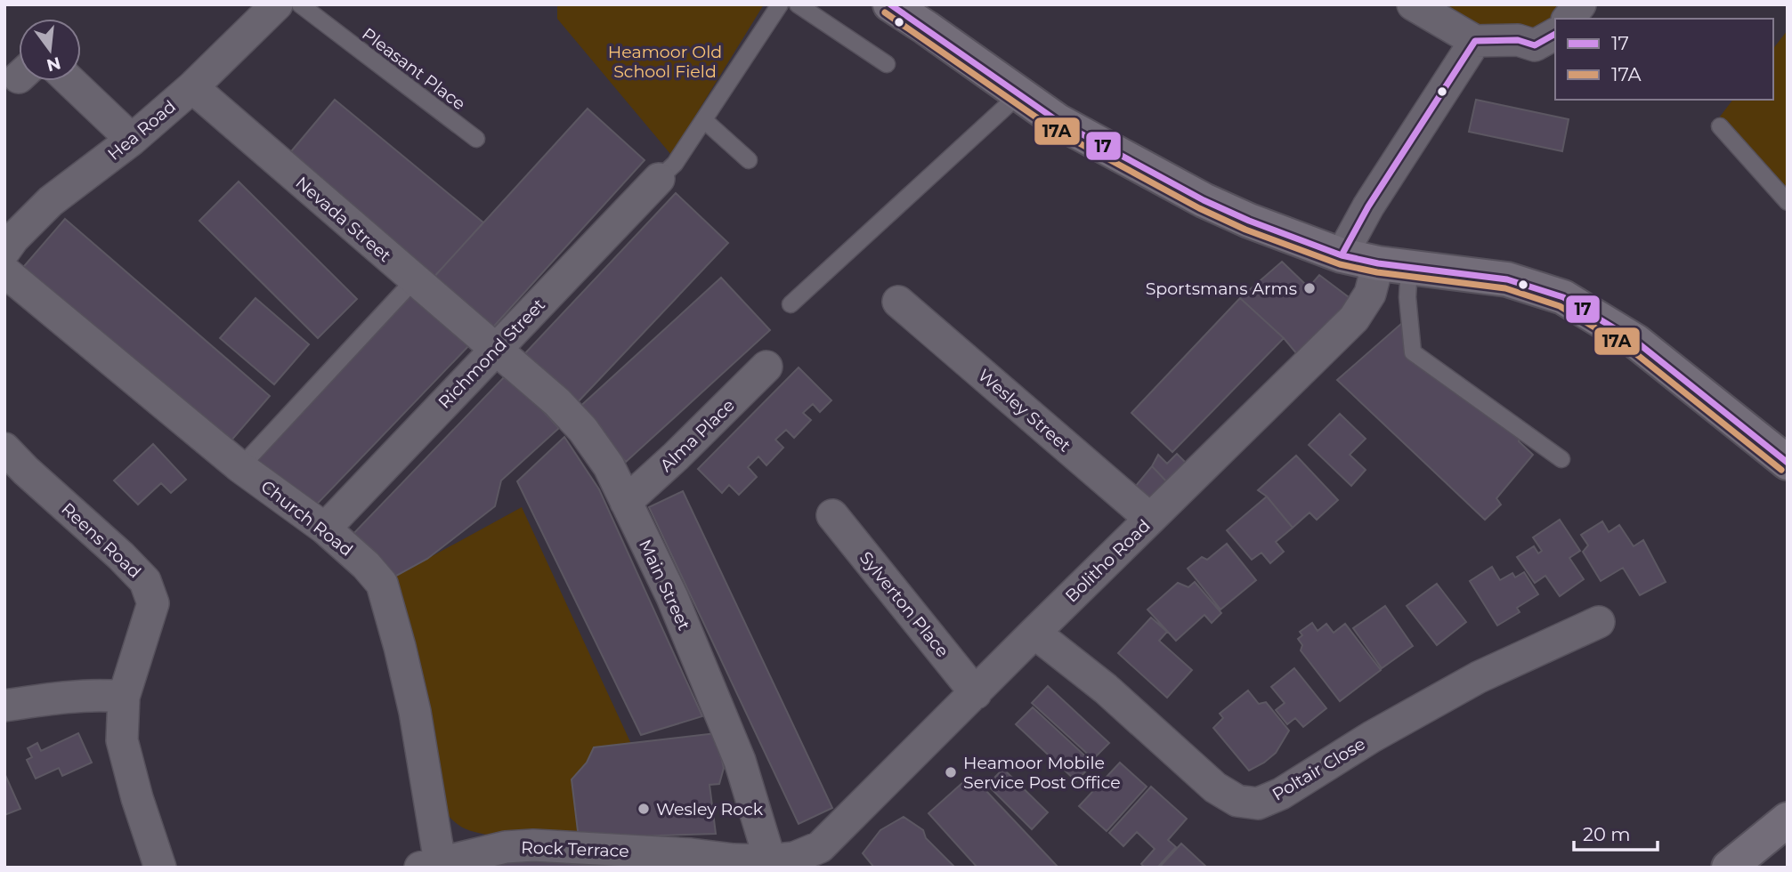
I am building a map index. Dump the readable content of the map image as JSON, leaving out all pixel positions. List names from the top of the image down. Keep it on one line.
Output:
{"streets":{"street":["Hea Road","Nevada Street","Richmond Street","Wesley Street","Alma Place","Church Road","Reens Road","Bolitho Road","Main Street","Sylverton Place","Poltair Close","Rock Terrace"],"lane":["Pleasant Place"]},"crossings":[["Hea Road","Nevada Street"],["Nevada Street","Richmond Street"],["Nevada Street","Main Street"],["Richmond Street","Church Road"],["Richmond Street","Main Street"],["Wesley Street","Bolitho Road"],["Alma Place","Main Street"],["Church Road","Rock Terrace"],["Bolitho Road","Sylverton Place"],["Bolitho Road","Poltair Close"],["Bolitho Road","Rock Terrace"],["Main Street","Rock Terrace"]],"parks":["Heamoor Old School Field"],"places":["Sportsmans Arms","Heamoor Mobile Service Post Office","Wesley Rock"],"lines":["transit line 17","transit line 17A"],"legend":["17","17A"],"scale_bar":"20 m","north":"bottom"}
